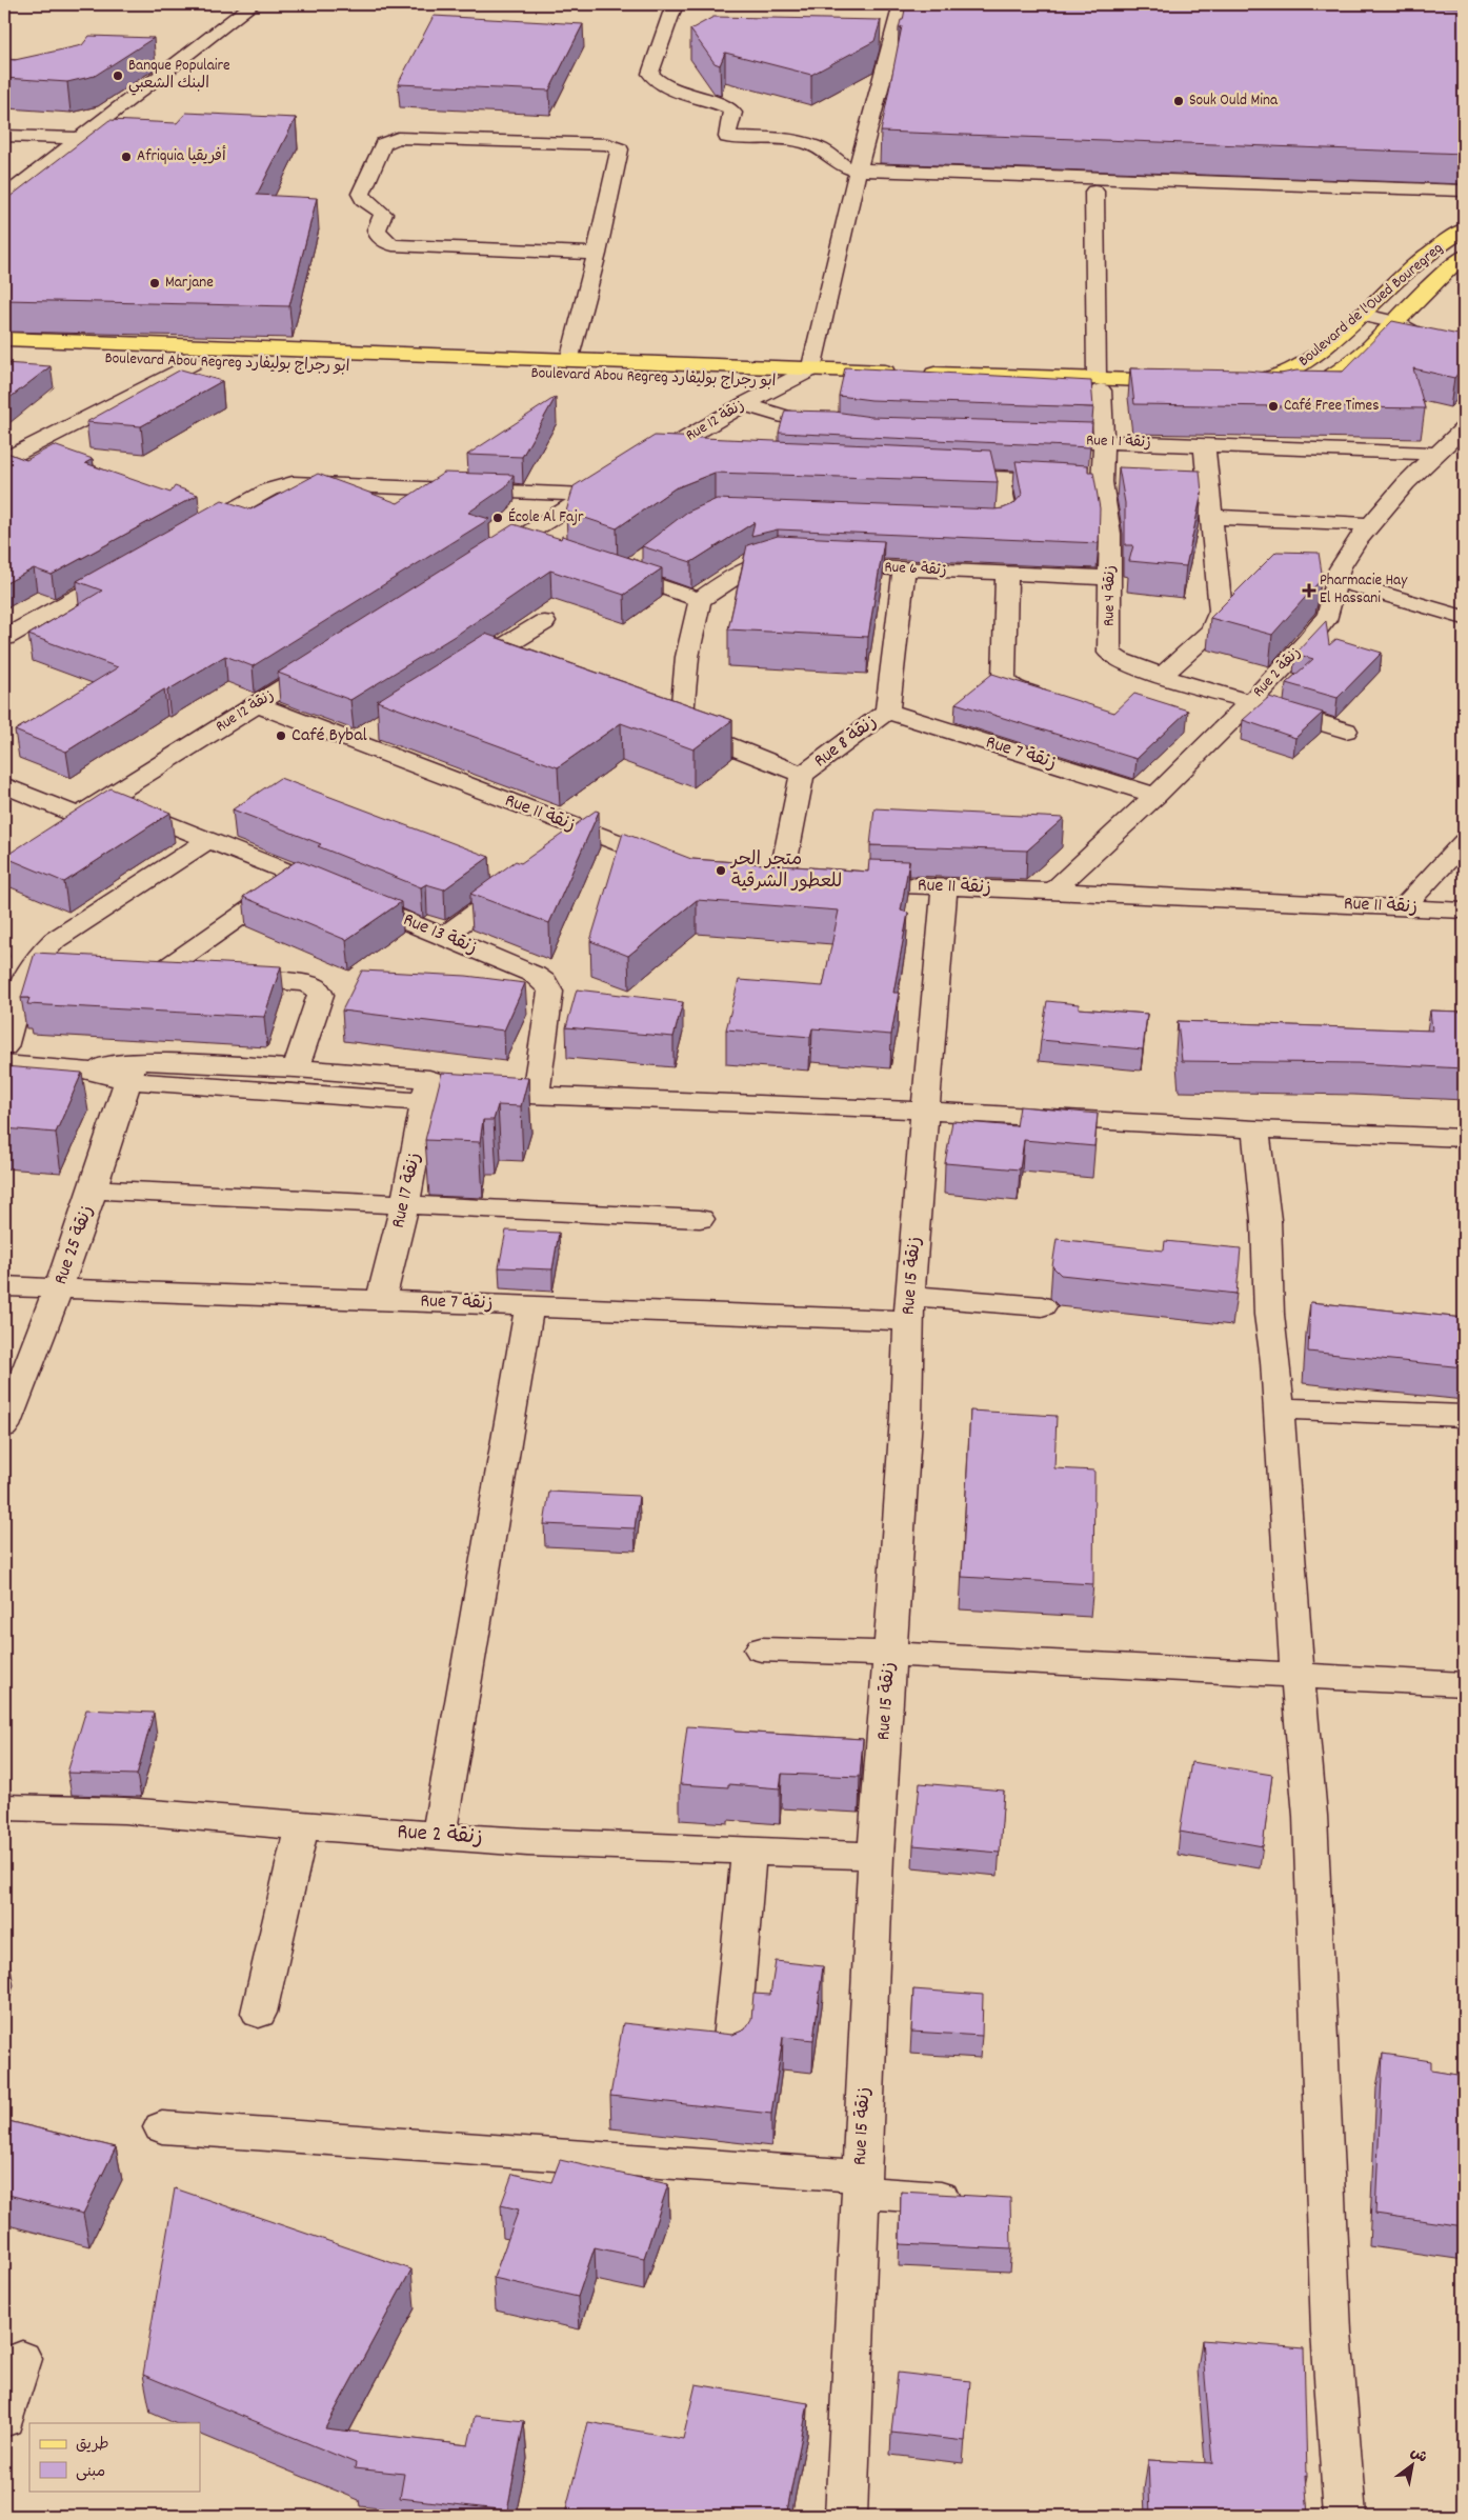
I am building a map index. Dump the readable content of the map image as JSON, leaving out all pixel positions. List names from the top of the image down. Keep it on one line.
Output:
{"streets":{"main road":["Boulevard de l'Oued Bouregreg","Boulevard Abou Regreg ابو رجراج بوليفارد"],"street":["Rue 12 زنقة","Rue 1 زنقة 1","Rue 6 زنقة","Rue 4 زنقة","Rue 2 زنقة","Rue 8 زنقة","Rue 7 زنقة","Rue 11 زنقة","Rue 13 زنقة","Rue 17 زنقة","Rue 25 زنقة","Rue 15 زنقة"]},"crossings":[["Boulevard Abou Regreg ابو رجراج بوليفارد","Rue 12 زنقة"],["Boulevard Abou Regreg ابو رجراج بوليفارد","Rue 4 زنقة"],["Rue 12 زنقة","Rue 11 زنقة"],["Rue 12 زنقة","Rue 13 زنقة"],["Rue 1 زنقة 1","Rue 4 زنقة"],["Rue 1 زنقة 1","Rue 2 زنقة"],["Rue 6 زنقة","Rue 4 زنقة"],["Rue 6 زنقة","Rue 8 زنقة"],["Rue 4 زنقة","Rue 2 زنقة"],["Rue 2 زنقة","Rue 7 زنقة"],["Rue 2 زنقة","Rue 11 زنقة"],["Rue 2 زنقة","Rue 15 زنقة"],["Rue 8 زنقة","Rue 7 زنقة"],["Rue 7 زنقة","Rue 17 زنقة"],["Rue 7 زنقة","Rue 25 زنقة"],["Rue 7 زنقة","Rue 15 زنقة"],["Rue 11 زنقة","Rue 15 زنقة"]],"places":{"other":["Banque Populaire البنك الشعبي","Souk Ould Mina","Afriquia أفريقيا","Marjane","Café Free Times","École Al Fajr","Café Bybal","متجر الحر للعطور الشرقية"],"health":["Pharmacie Hay El Hassani"]},"legend":["طريق","مبنى"],"north":"top right"}
